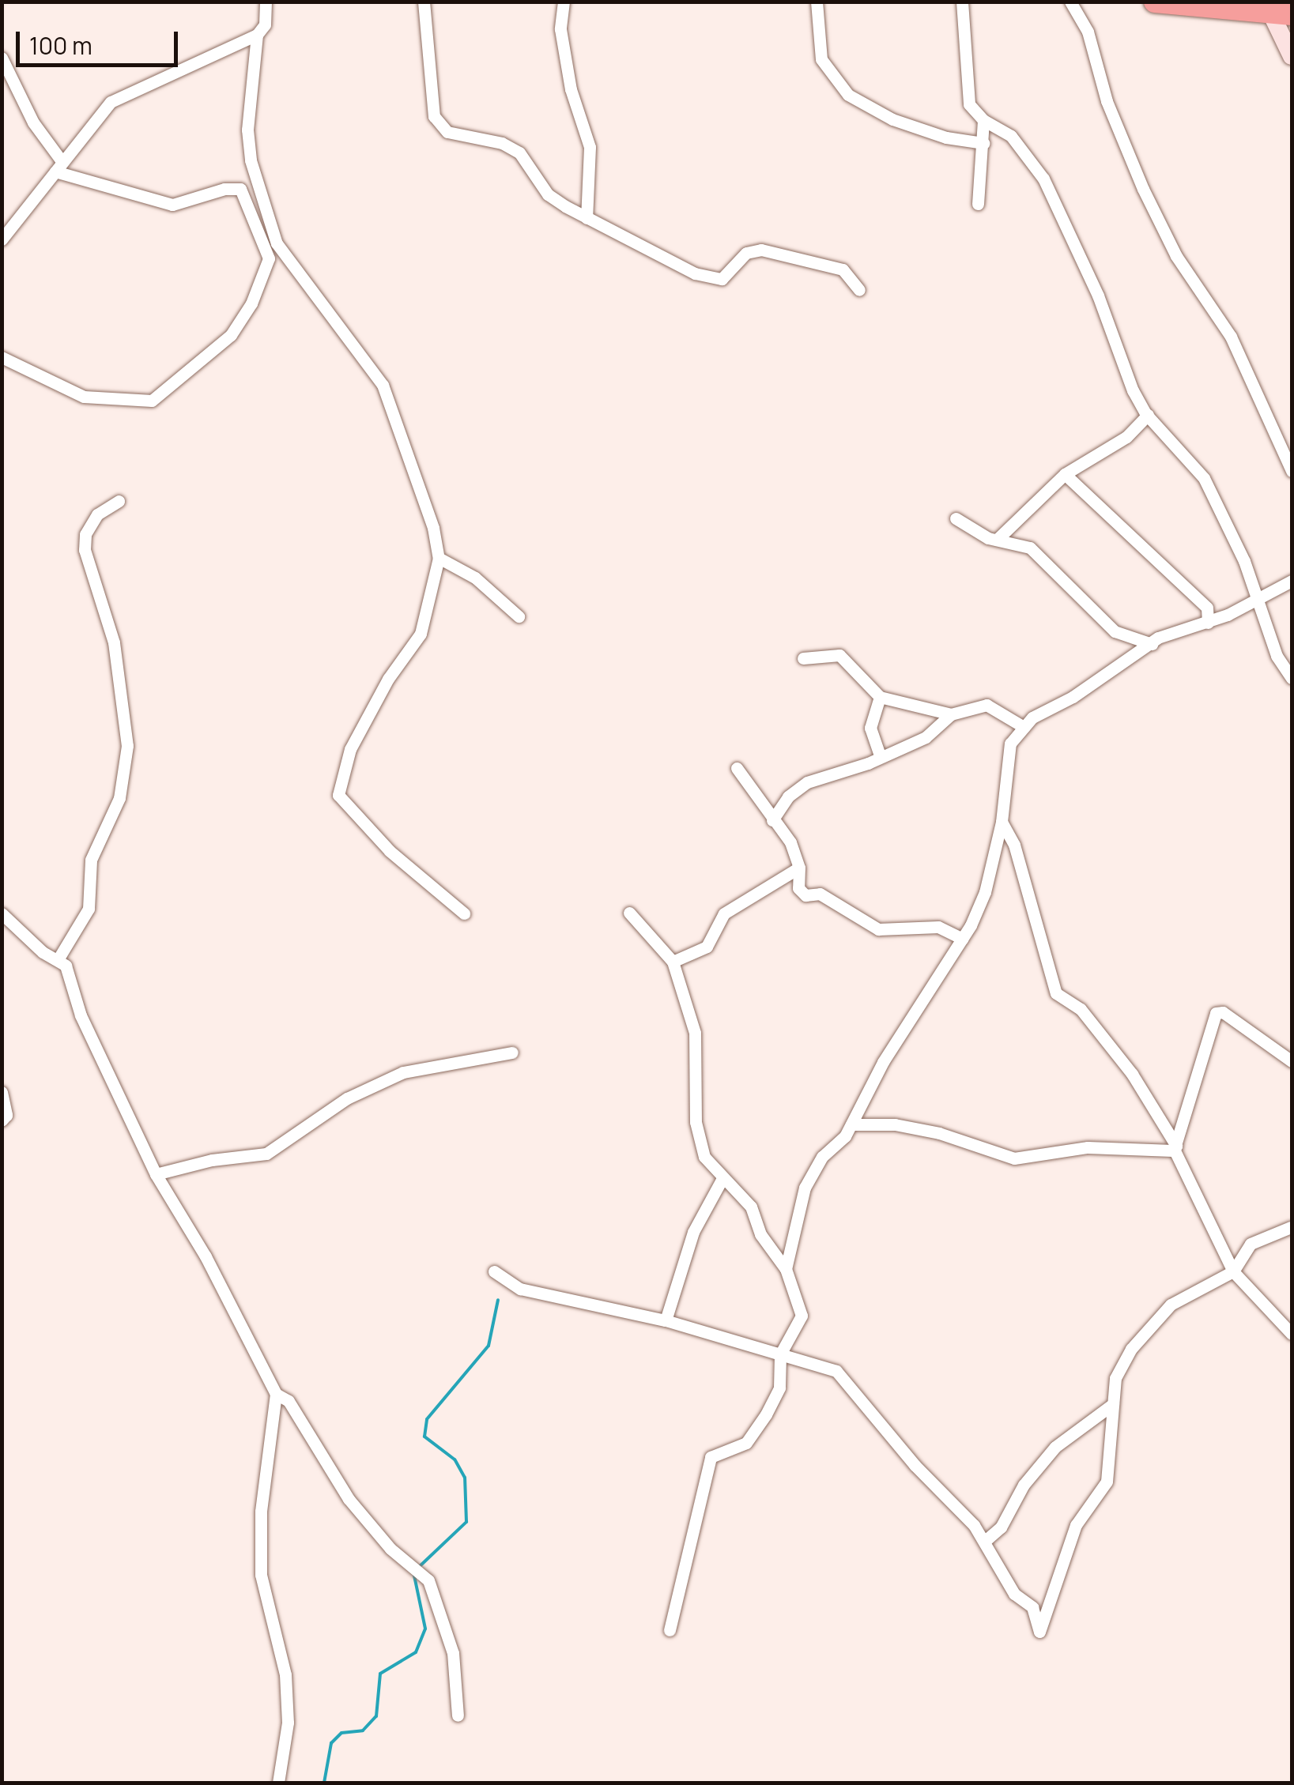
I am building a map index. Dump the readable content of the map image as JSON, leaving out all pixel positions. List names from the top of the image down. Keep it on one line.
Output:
{"scale_bar":"100 m"}
